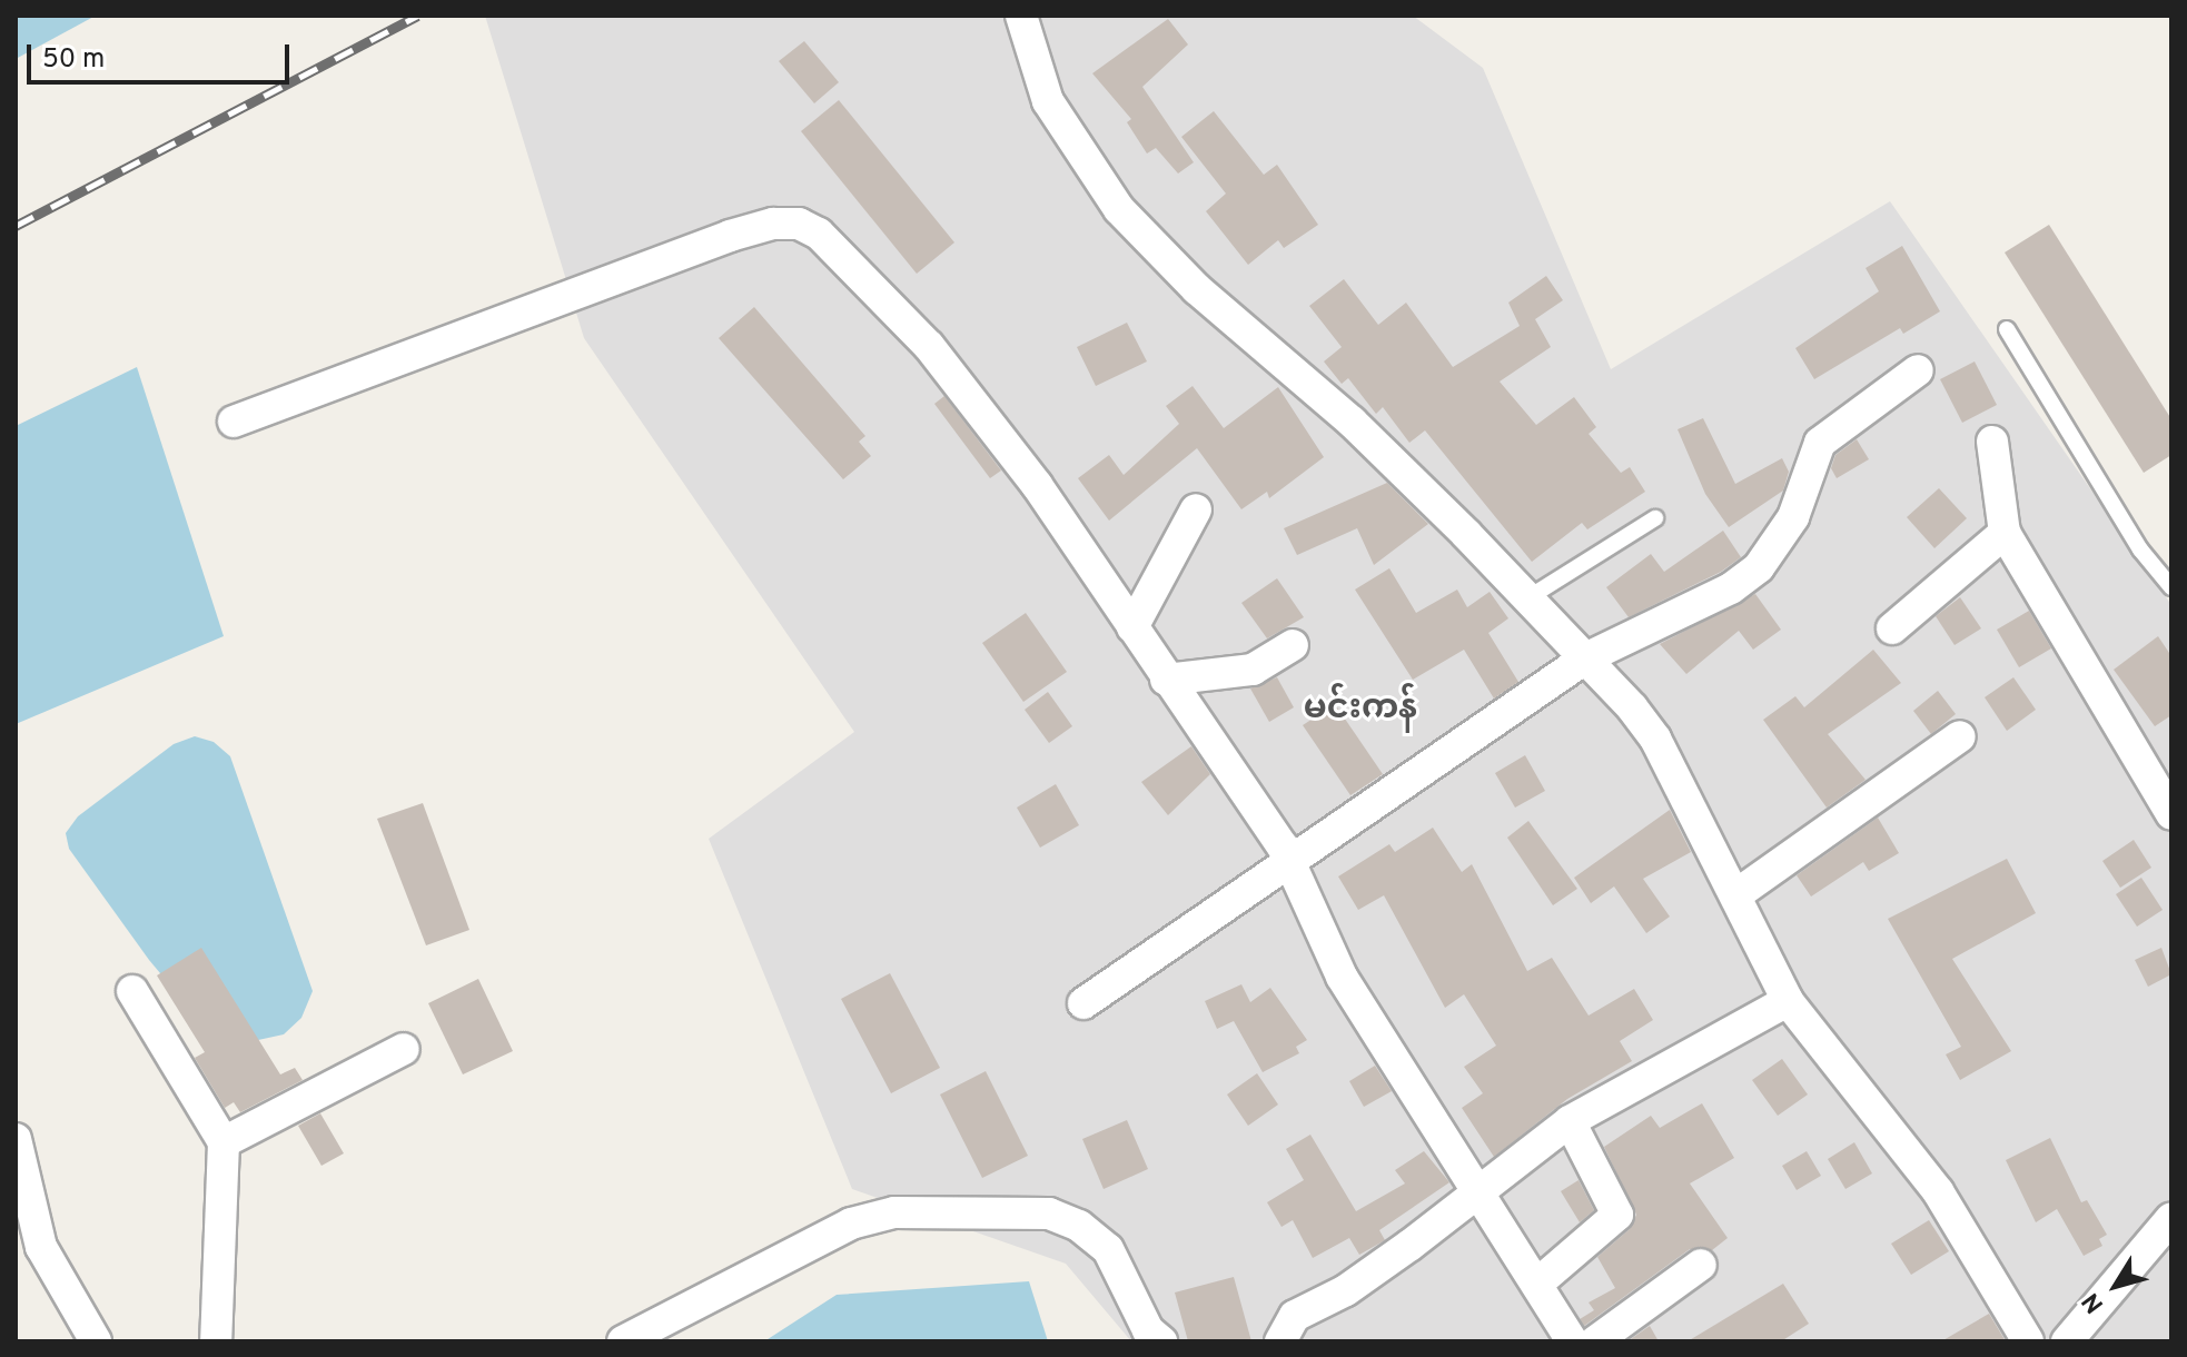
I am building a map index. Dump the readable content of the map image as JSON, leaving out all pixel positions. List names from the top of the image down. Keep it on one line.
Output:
{"districts":["မင်းကန်"],"scale_bar":"50 m","north":"bottom left"}
